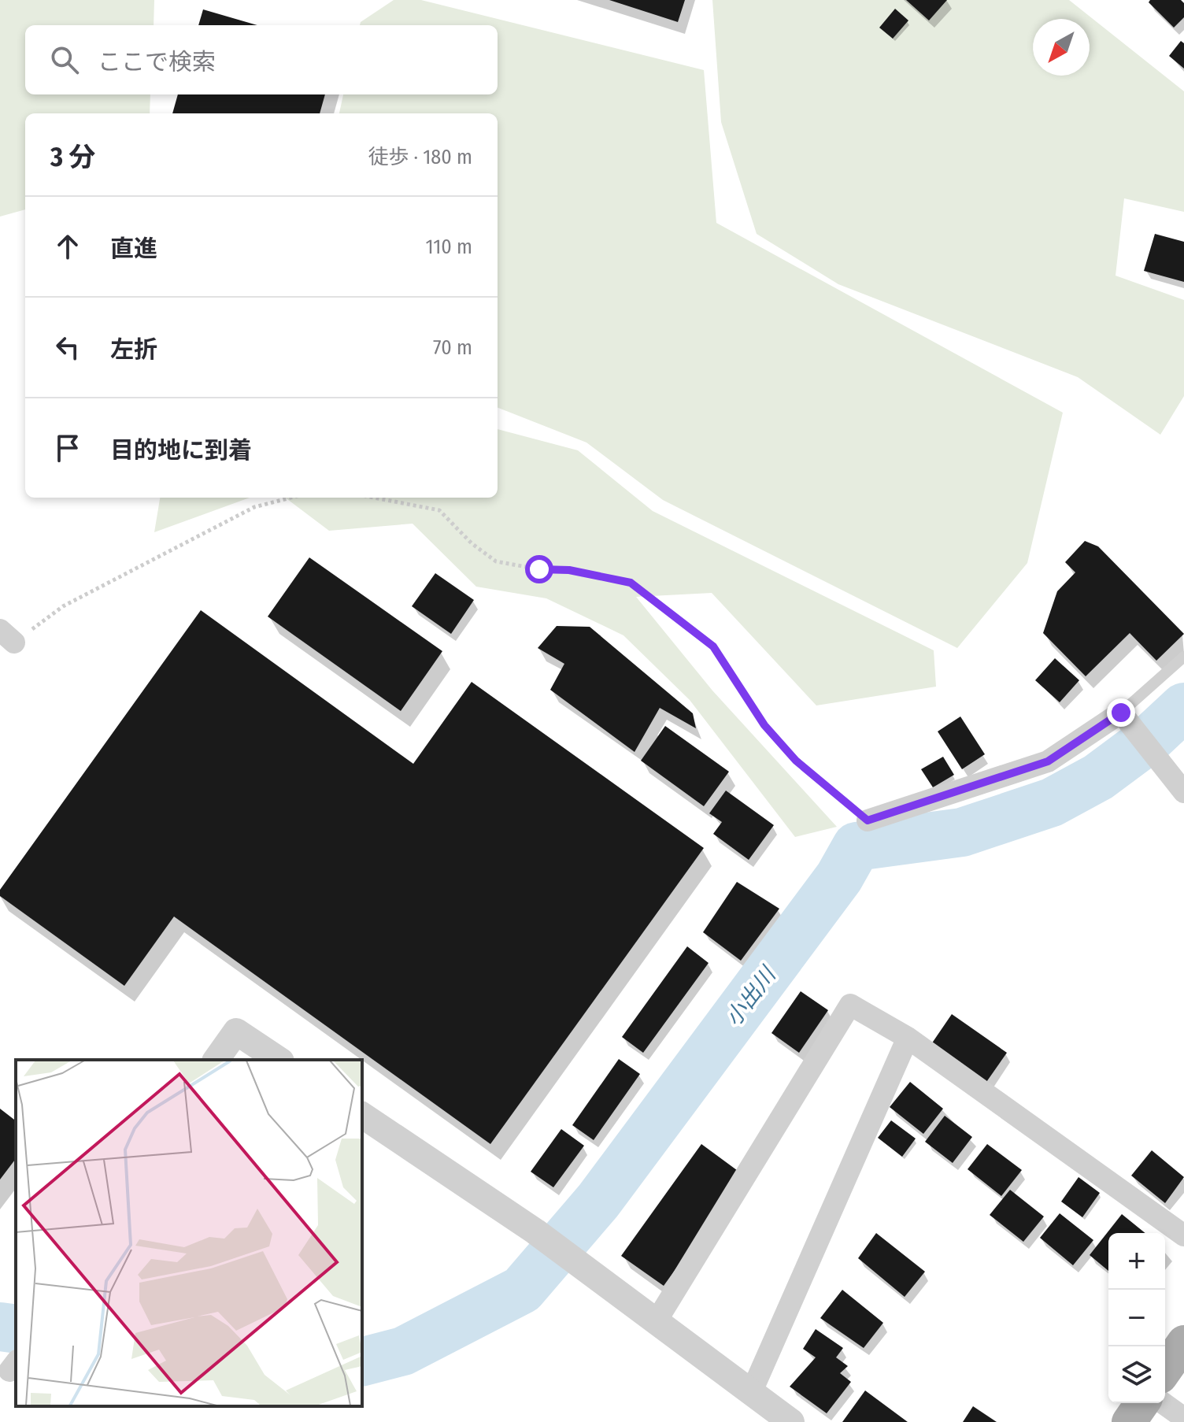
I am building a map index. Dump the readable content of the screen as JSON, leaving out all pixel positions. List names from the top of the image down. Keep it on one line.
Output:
{"water":["小出川"],"north":"bottom left","page":{"search":"ここで検索","heading":["3 分","徒歩 · 180 m"],"list":[["直進","110 m"],["左折","70 m"],"目的地に到着"],"map_buttons":["+","−"]}}
